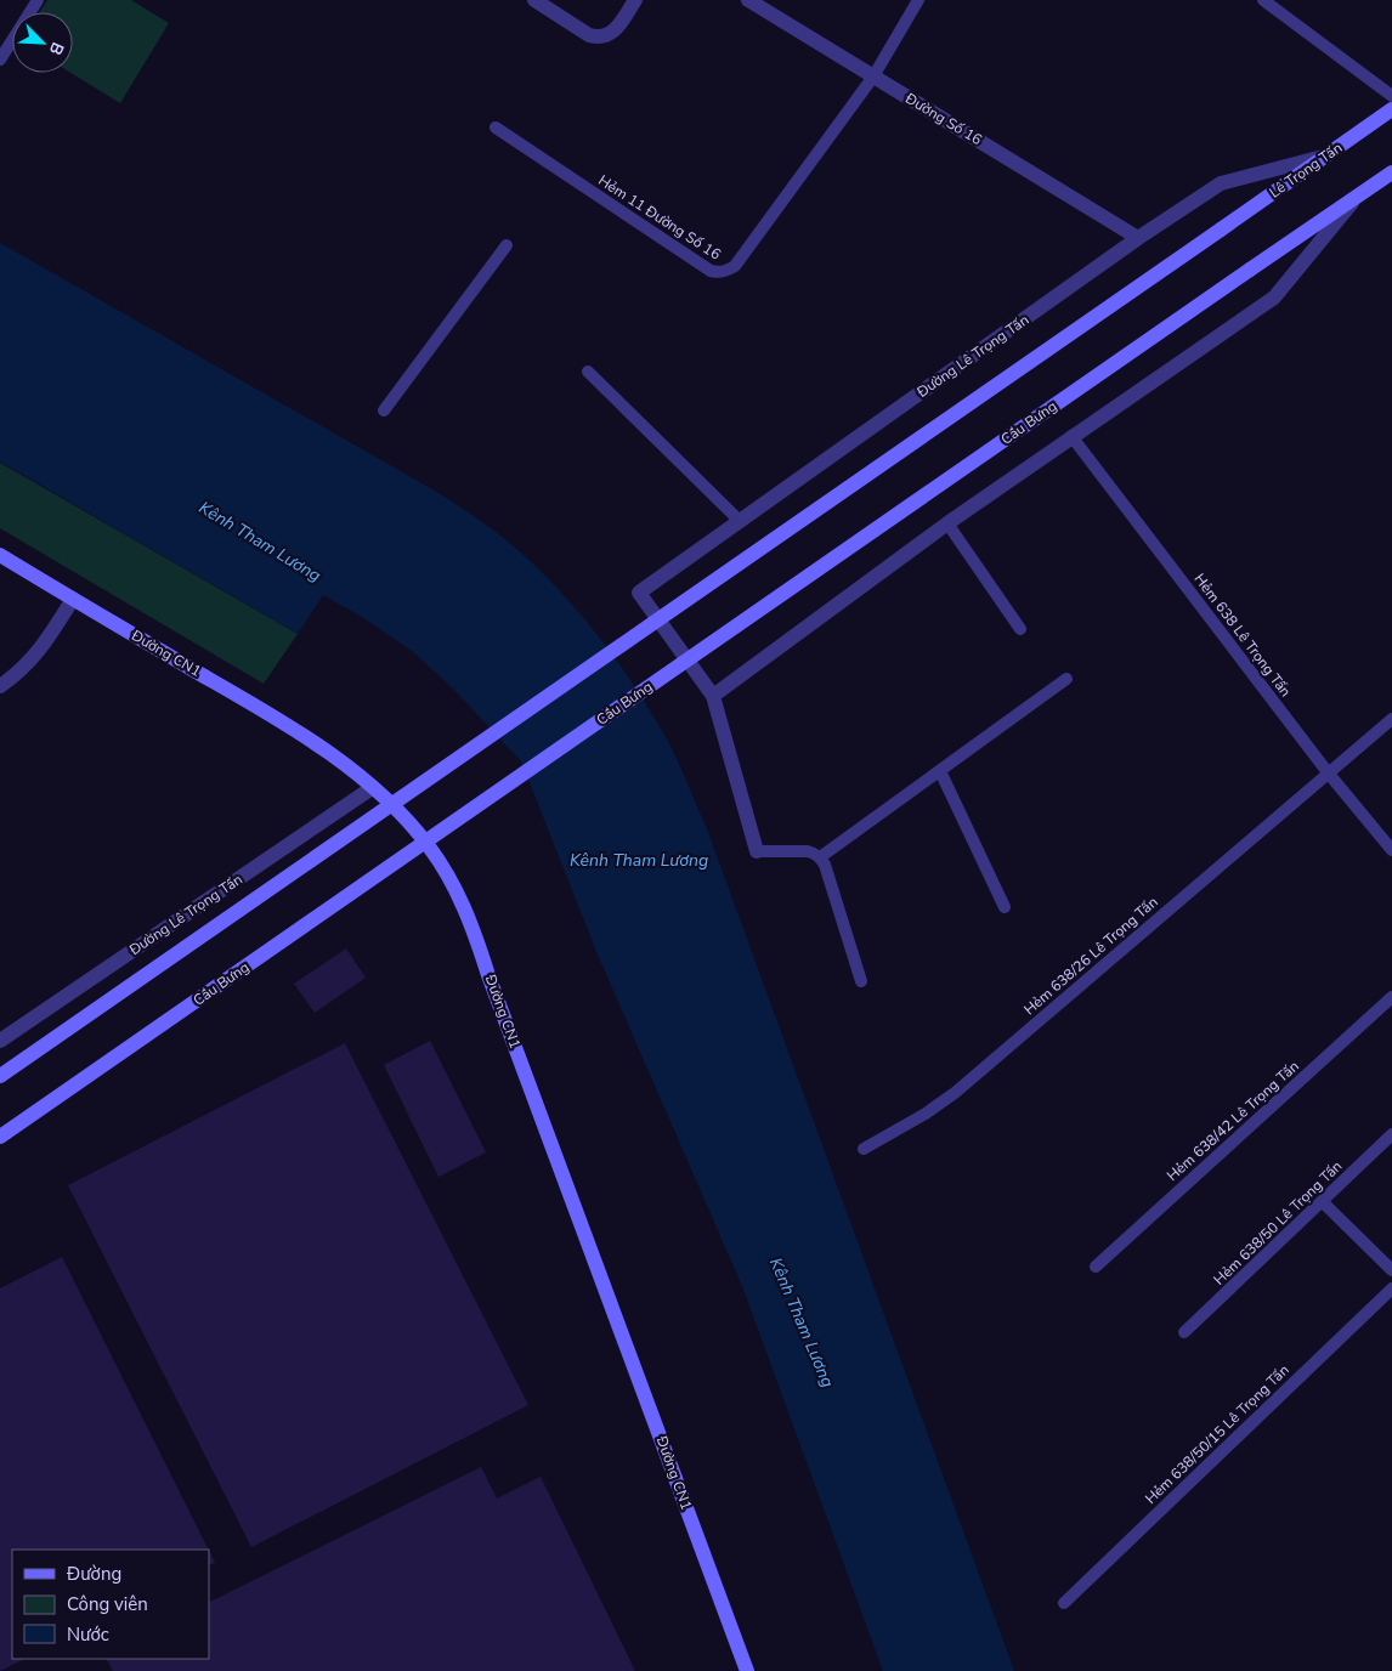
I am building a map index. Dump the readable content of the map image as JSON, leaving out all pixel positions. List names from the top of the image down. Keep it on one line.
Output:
{"streets":{"main road":["Lê Trọng Tấn","Cầu Bưng","Đường CN1"],"street":["Đường Số 16","Đường Lê Trọng Tấn"],"lane":["Hẻm 11 Đường Số 16","Hẻm 638 Lê Trọng Tấn","Hẻm 638/26 Lê Trọng Tấn","Hẻm 638/42 Lê Trọng Tấn","Hẻm 638/50 Lê Trọng Tấn","Hẻm 638/50/15 Lê Trọng Tấn"]},"crossings":[["Đường Số 16","Hẻm 11 Đường Số 16"],["Đường Số 16","Đường Lê Trọng Tấn"],["Lê Trọng Tấn","Đường Lê Trọng Tấn"],["Đường Lê Trọng Tấn","Đường CN1"],["Hẻm 638 Lê Trọng Tấn","Hẻm 638/26 Lê Trọng Tấn"]],"water":["Kênh Tham Lương"],"legend":["Đường","Công viên","Nước"],"north":"bottom right"}
